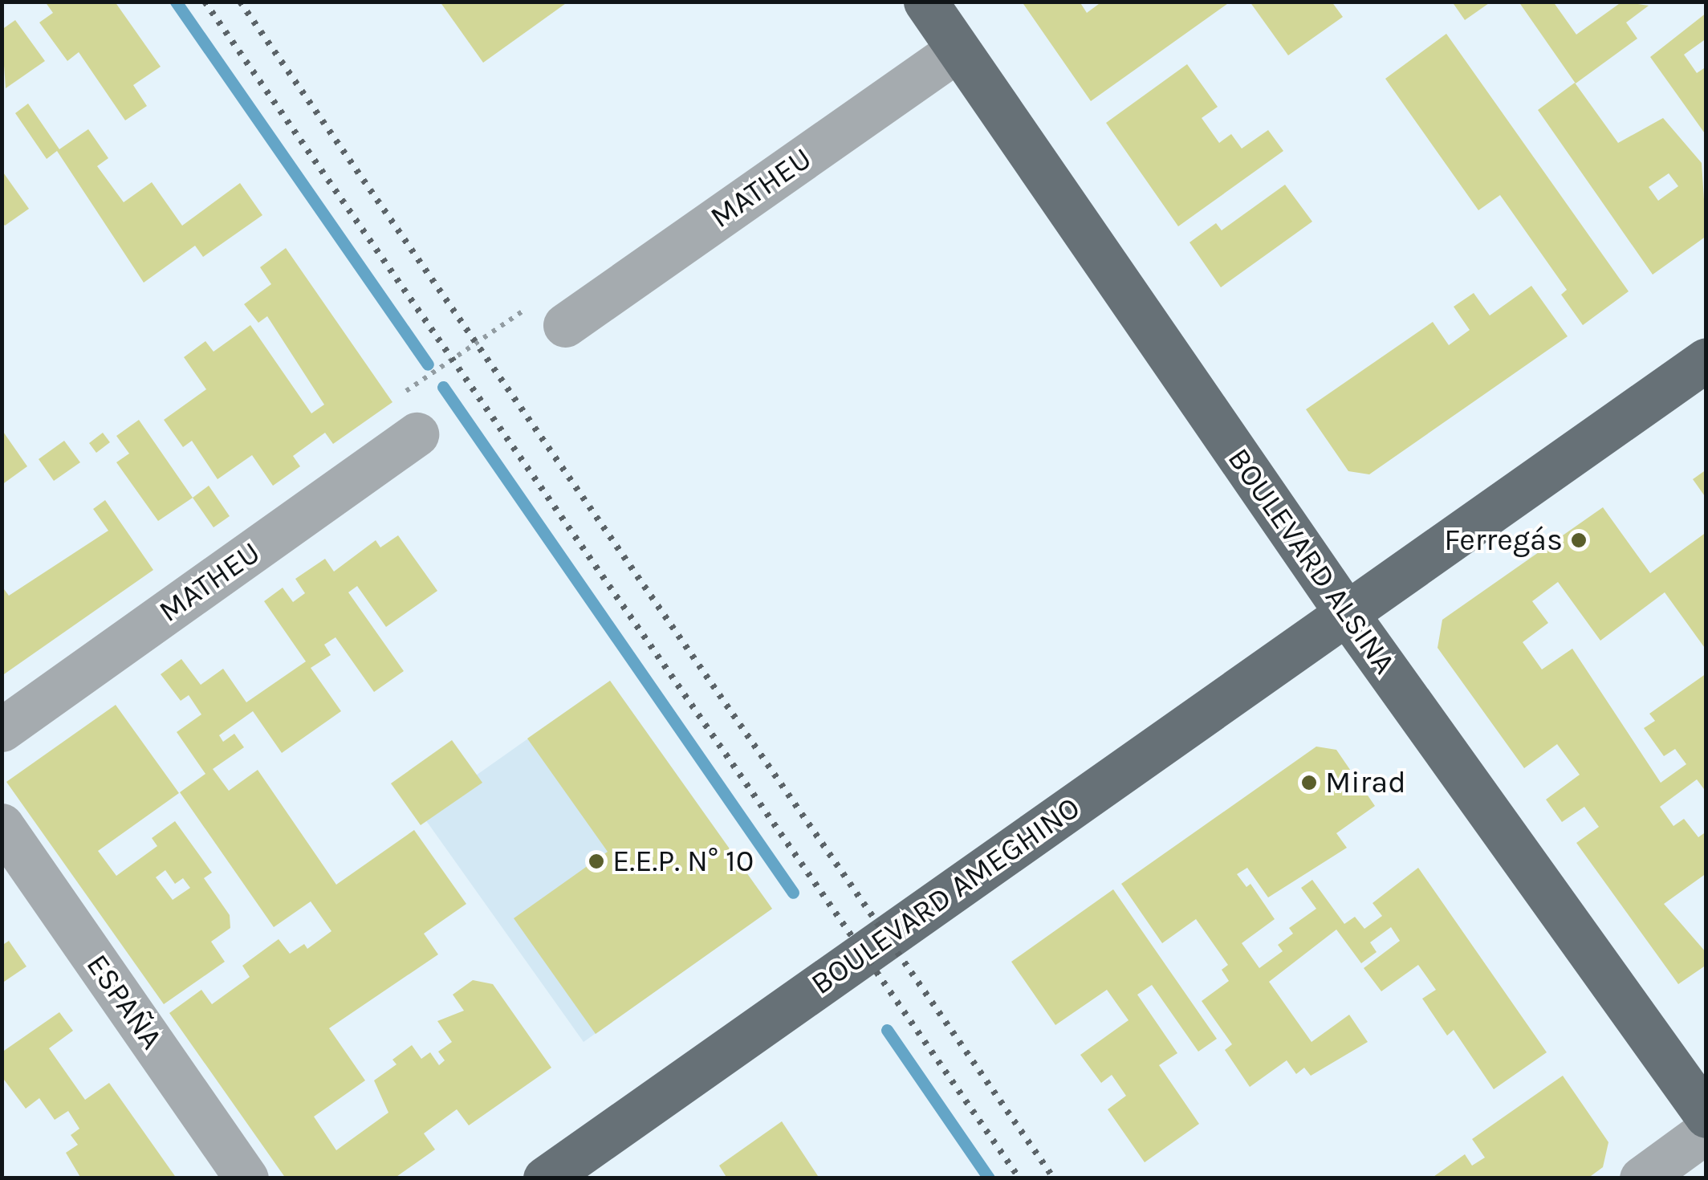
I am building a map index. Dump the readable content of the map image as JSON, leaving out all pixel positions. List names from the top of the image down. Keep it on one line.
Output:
{"streets":{"main road":["BOULEVARD ALSINA","BOULEVARD AMEGHINO"],"street":["MATHEU","ESPAÑA"]},"crossings":[["MATHEU","BOULEVARD ALSINA"],["BOULEVARD ALSINA","BOULEVARD AMEGHINO"]],"places":["Ferregás","Mirad","E.E.P. N° 10"]}
